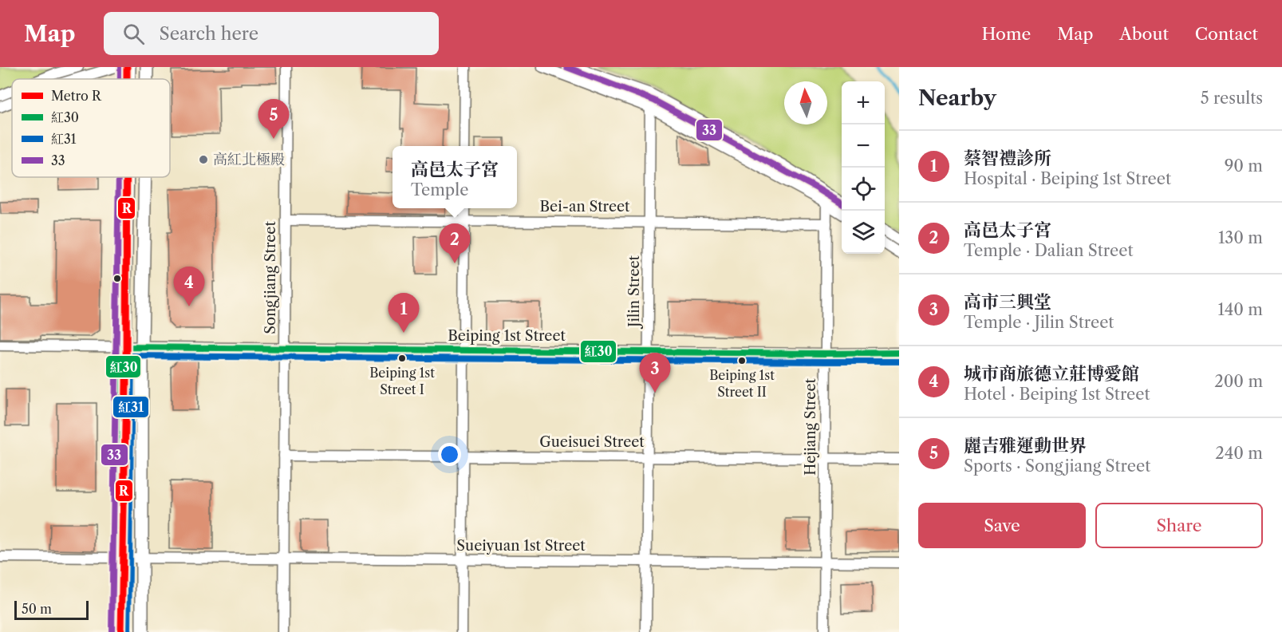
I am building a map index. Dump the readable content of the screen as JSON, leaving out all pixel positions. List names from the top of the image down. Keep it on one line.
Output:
{"streets":{"street":["Bei-an Street","Songjiang Street","Jilin Street","Beiping 1st Street","Hejiang Street","Gueisuei Street","Sueiyuan 1st Street"]},"crossings":[["Bei-an Street","Songjiang Street"],["Bei-an Street","Jilin Street"],["Bei-an Street","Hejiang Street"],["Songjiang Street","Beiping 1st Street"],["Songjiang Street","Gueisuei Street"],["Songjiang Street","Sueiyuan 1st Street"],["Jilin Street","Beiping 1st Street"],["Jilin Street","Gueisuei Street"],["Jilin Street","Sueiyuan 1st Street"],["Beiping 1st Street","Hejiang Street"],["Hejiang Street","Gueisuei Street"],["Hejiang Street","Sueiyuan 1st Street"]],"places":["高紅北極殿","Beiping 1st Street I","Beiping 1st Street II"],"lines":["metro line R","transit line 33","transit line 紅30","transit line 紅31"],"legend":["Metro R","紅30","紅31","33"],"scale_bar":"50 m","north":"top","page":{"header":"Map","search":"Search here","nav":["Home","Map","About","Contact"],"heading":["Nearby","5 results"],"map_buttons":["+","−"],"pins":["5","2","4","1","3"],"list":[{"mark":"1","name":"蔡智禮診所","note":"Hospital · Beiping 1st Street","value":"90 m"},{"mark":"2","name":"高邑太子宮","note":"Temple · Dalian Street","value":"130 m"},{"mark":"3","name":"高市三興堂","note":"Temple · Jilin Street","value":"140 m"},{"mark":"4","name":"城市商旅德立莊博愛館","note":"Hotel · Beiping 1st Street","value":"200 m"},{"mark":"5","name":"麗吉雅運動世界","note":"Sports · Songjiang Street","value":"240 m"}],"popup":["高邑太子宮","Temple"],"buttons":["Save","Share"],"scale":"50 m"}}
